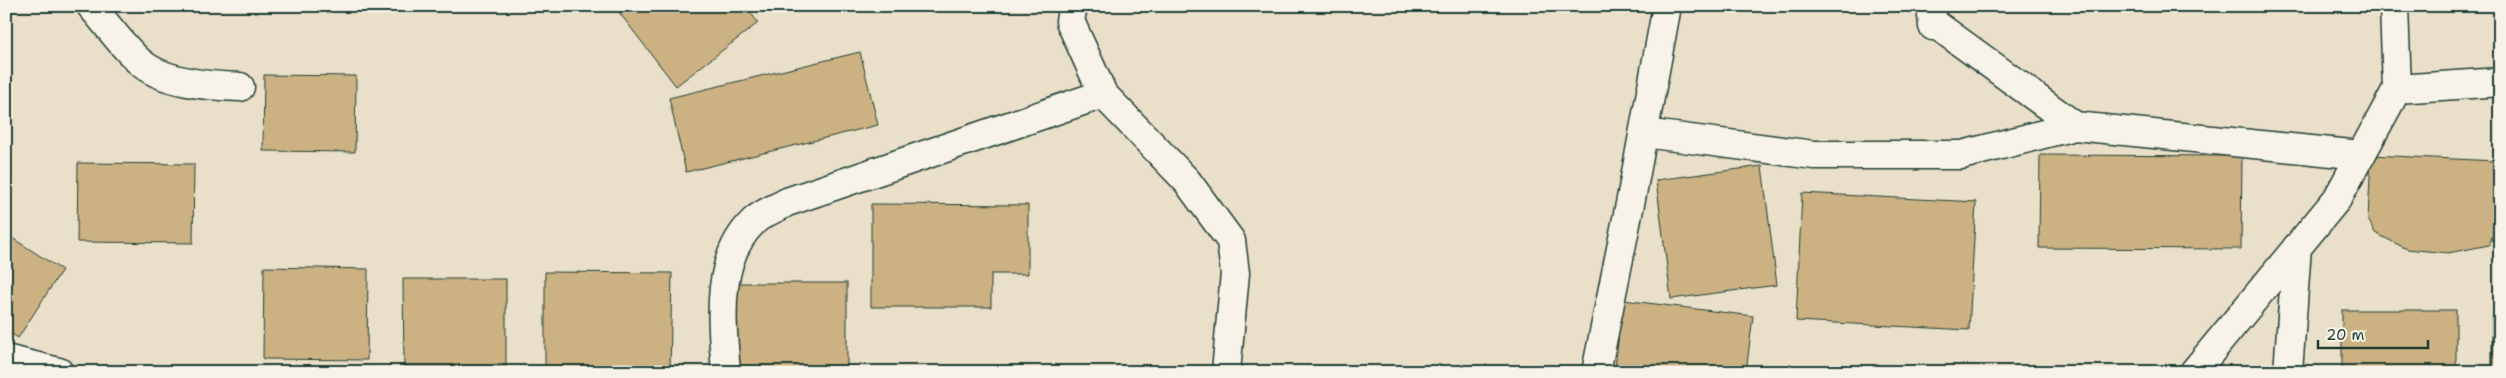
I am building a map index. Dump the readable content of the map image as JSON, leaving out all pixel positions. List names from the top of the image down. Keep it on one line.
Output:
{"scale_bar":"20 m"}
